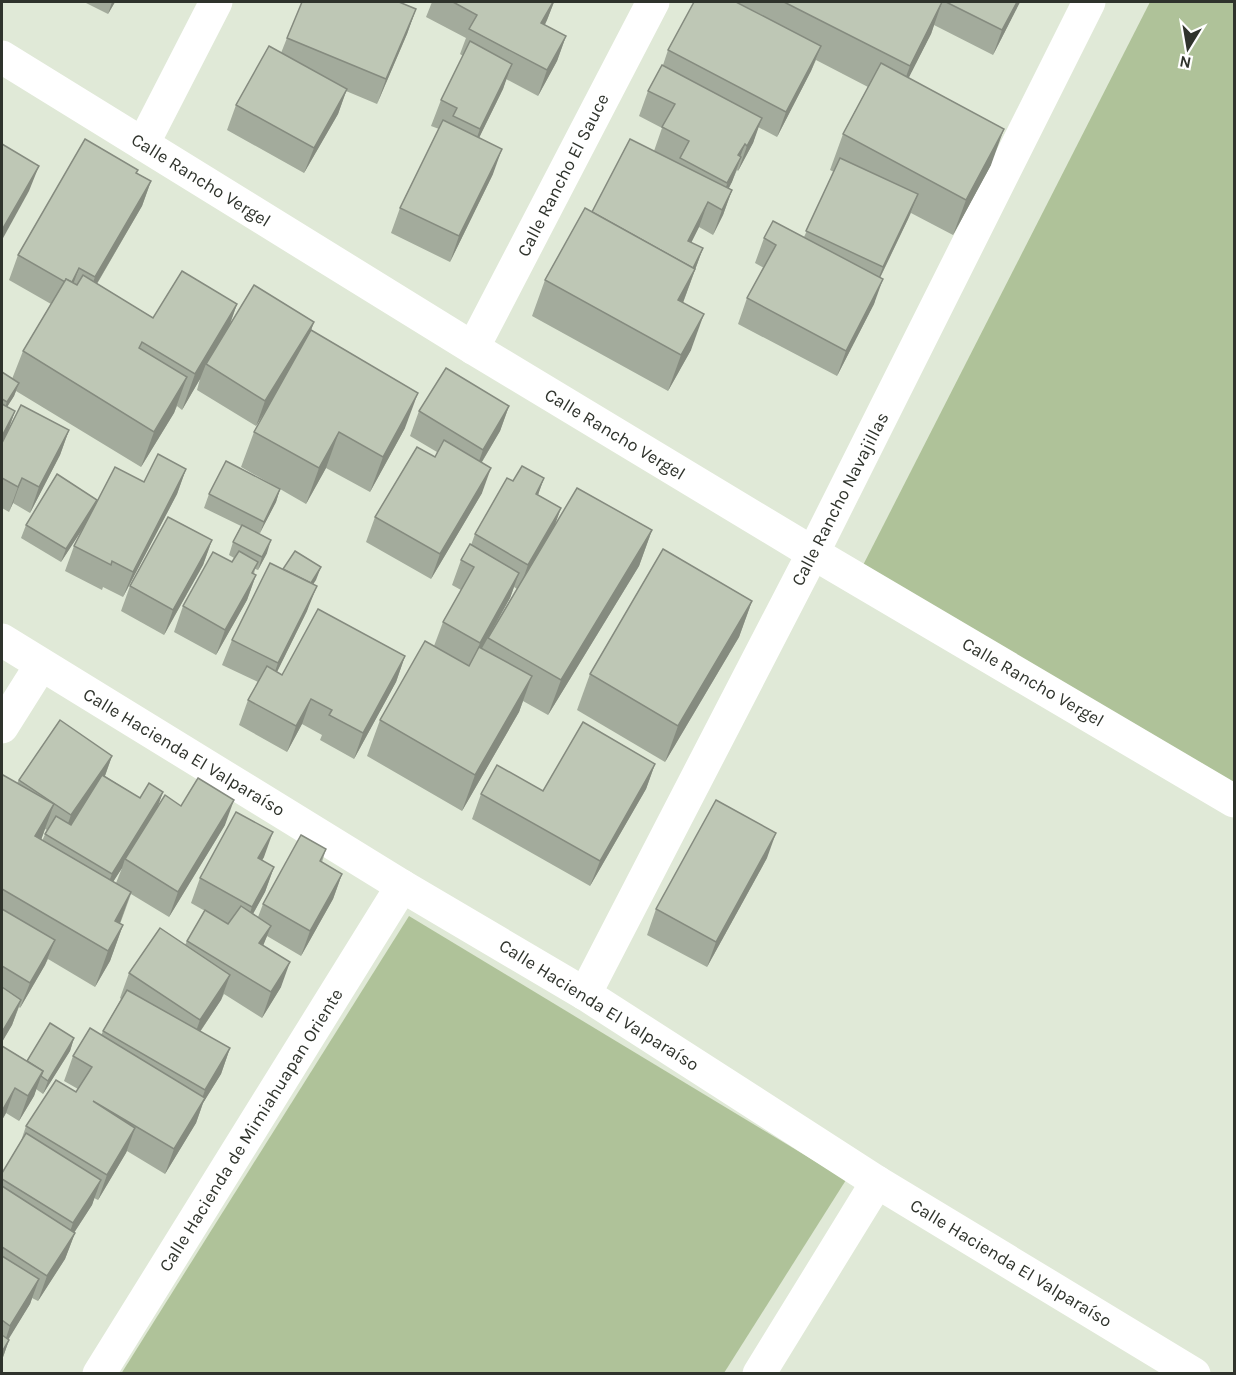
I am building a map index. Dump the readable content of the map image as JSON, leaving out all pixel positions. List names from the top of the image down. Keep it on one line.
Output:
{"streets":{"street":["Calle Rancho El Sauce","Calle Rancho Vergel","Calle Rancho Navajillas","Calle Hacienda El Valparaíso","Calle Hacienda de Mimiahuapan Oriente"]},"crossings":[["Calle Rancho El Sauce","Calle Rancho Vergel"],["Calle Rancho Vergel","Calle Rancho Navajillas"],["Calle Rancho Navajillas","Calle Hacienda El Valparaíso"],["Calle Hacienda El Valparaíso","Calle Hacienda de Mimiahuapan Oriente"]],"north":"bottom"}
